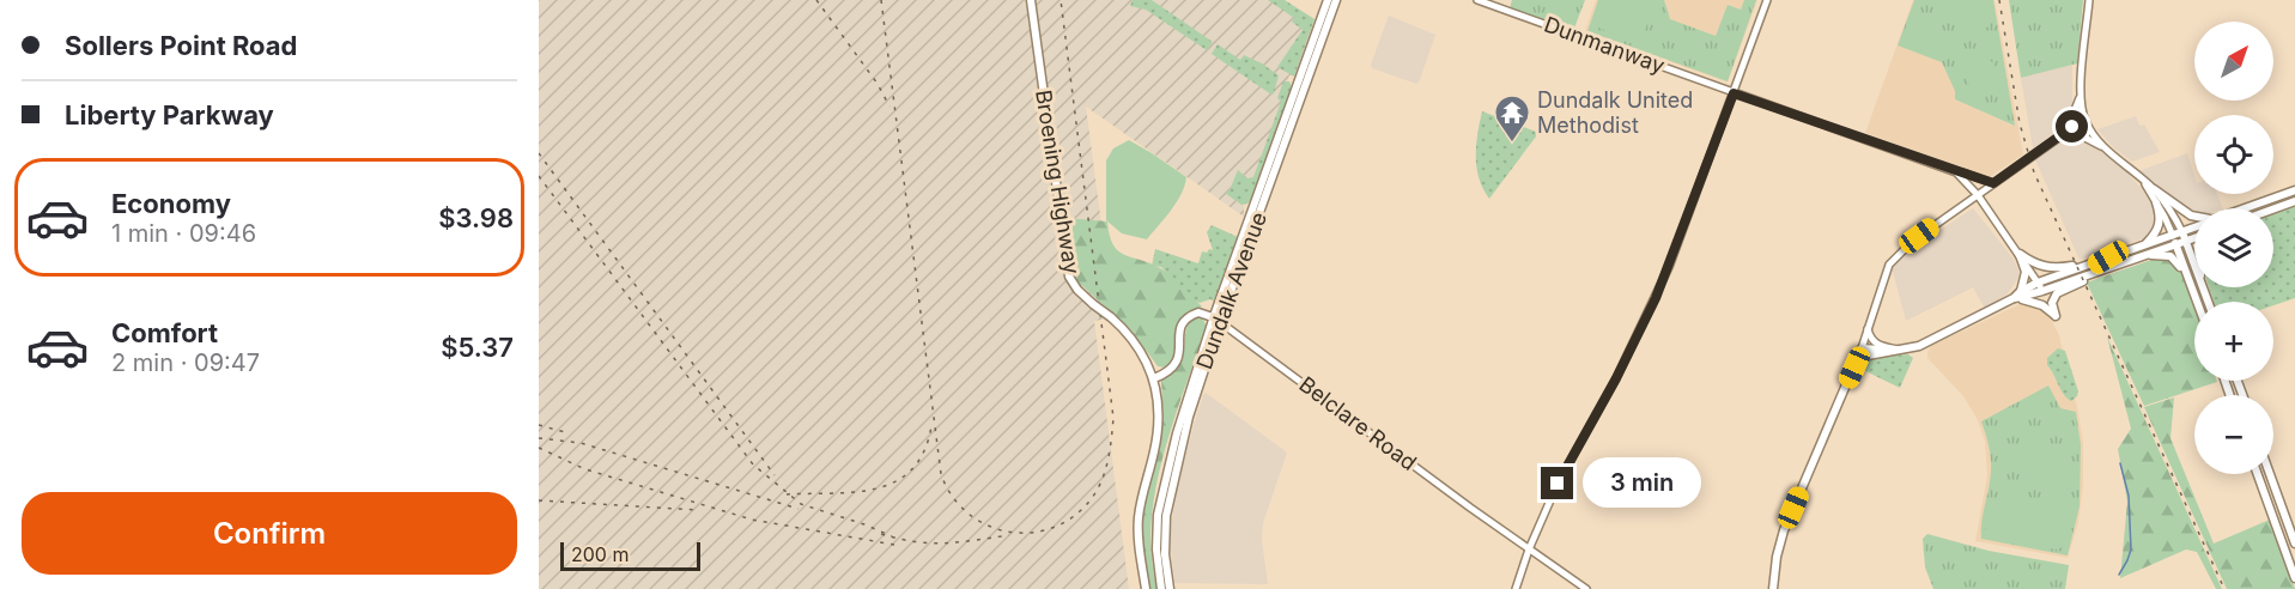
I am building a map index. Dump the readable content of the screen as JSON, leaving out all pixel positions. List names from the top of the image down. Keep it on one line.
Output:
{"streets":{"main road":["Broening Highway","Dundalk Avenue"],"street":["Dunmanway","Belclare Road"]},"crossings":[["Dundalk Avenue","Belclare Road"]],"places":{"temple":["Dundalk United Methodist"]},"scale_bar":"200 m","north":"top right","page":{"banner":["Sollers Point Road","Liberty Parkway"],"map_buttons":["+","−"],"list":[{"name":"Economy","note":"1 min · 09:46","value":"$3.98"},{"name":"Comfort","note":"2 min · 09:47","value":"$5.37"}],"bubble":"3 min","buttons":"Confirm","scale":"200 m"}}
